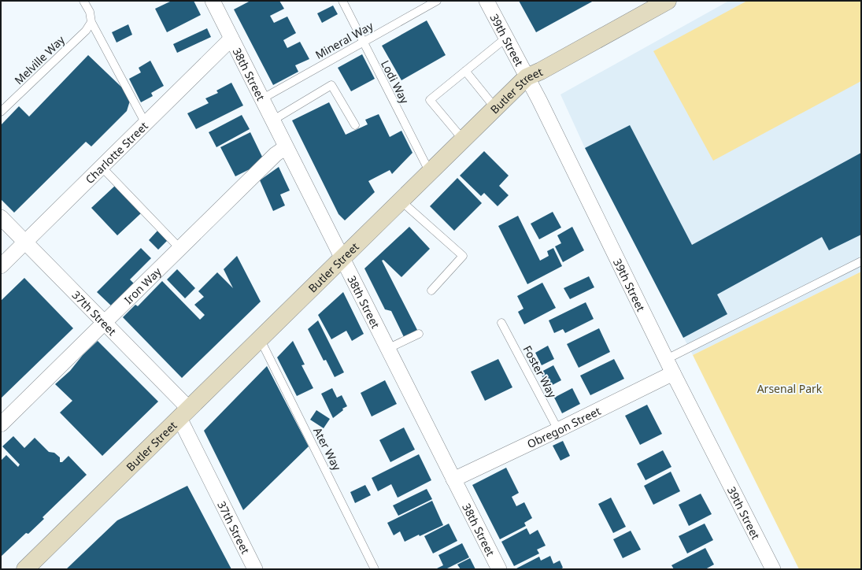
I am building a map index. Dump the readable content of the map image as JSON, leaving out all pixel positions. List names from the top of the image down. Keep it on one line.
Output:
{"streets":{"main road":["Butler Street"],"street":["39th Street","38th Street","Charlotte Street","Iron Way","37th Street","Obregon Street"],"lane":["Mineral Way","Melville Way","Lodi Way","Foster Way","Ater Way"]},"crossings":[["Mineral Way","38th Street"],["Mineral Way","Lodi Way"],["39th Street","Butler Street"],["39th Street","Obregon Street"],["38th Street","Butler Street"],["38th Street","Charlotte Street"],["38th Street","Iron Way"],["38th Street","Obregon Street"],["Lodi Way","Butler Street"],["Butler Street","37th Street"],["Butler Street","Ater Way"],["Charlotte Street","37th Street"],["Iron Way","37th Street"],["Foster Way","Obregon Street"]],"parks":["Arsenal Park"]}
